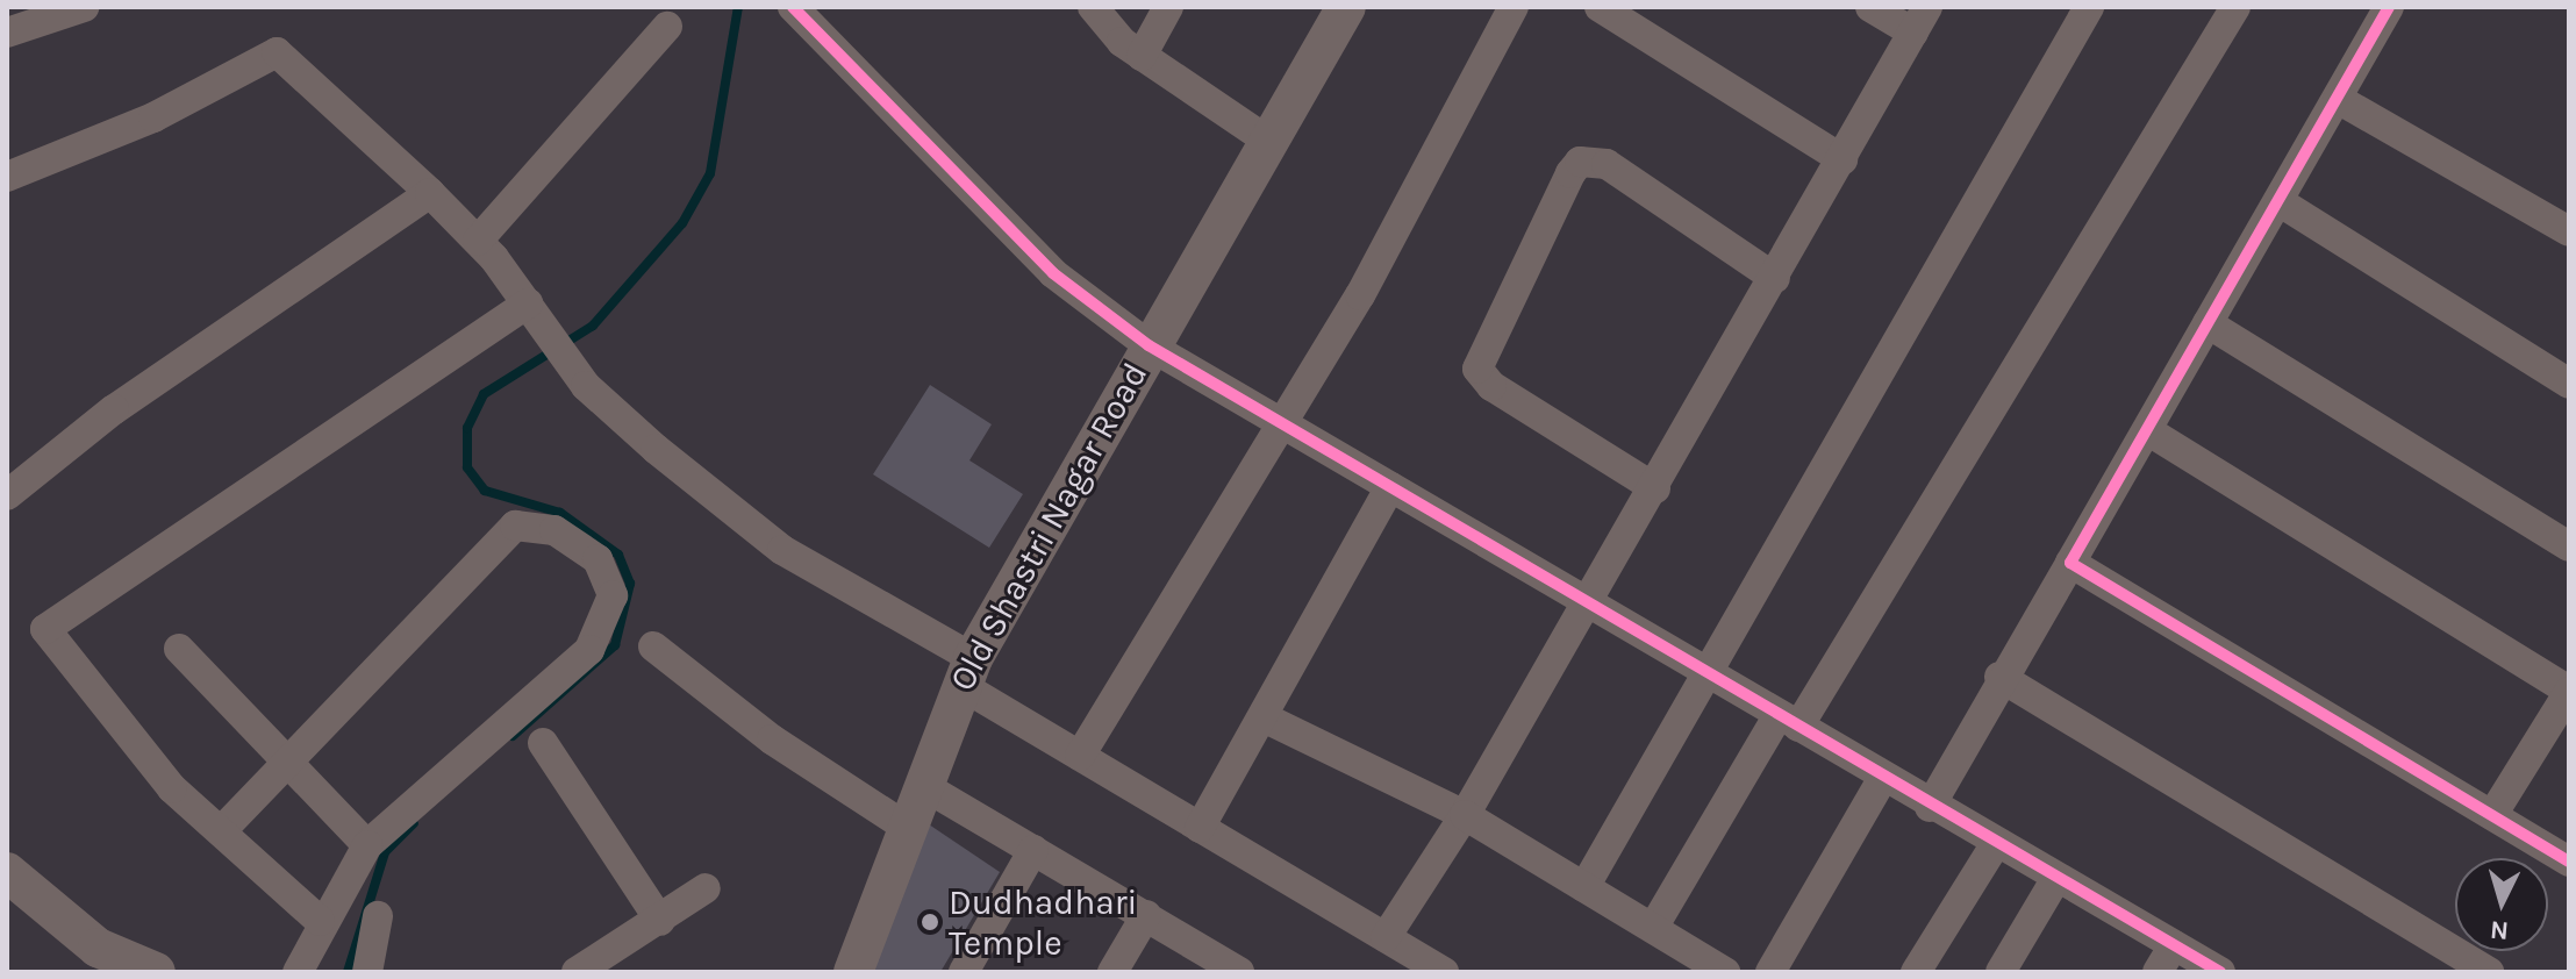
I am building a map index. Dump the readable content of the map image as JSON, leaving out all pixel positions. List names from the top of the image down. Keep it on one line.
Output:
{"streets":{"street":["Old Shastri Nagar Road"]},"places":["Dudhadhari Temple"],"north":"bottom"}
